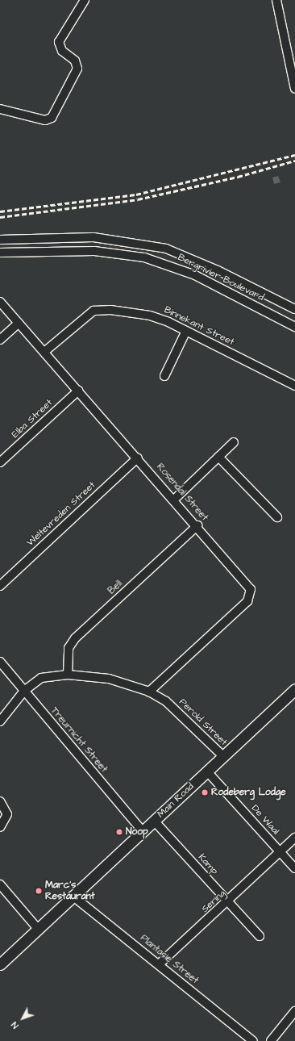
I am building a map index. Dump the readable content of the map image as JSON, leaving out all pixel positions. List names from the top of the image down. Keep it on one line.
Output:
{"streets":{"main road":["Main Road"],"street":["Bergrivier Boulevard","Binnekant Street","Elba Street","Rosendal Street","Weltevreden Street","Bell","Perold Street","Treurnicht Street","De Waal","Kamp","Sering","Plantasie Street"]},"crossings":[["Binnekant Street","Rosendal Street"],["Elba Street","Rosendal Street"],["Rosendal Street","Weltevreden Street"],["Rosendal Street","Bell"],["Rosendal Street","Perold Street"],["Bell","Perold Street"],["Perold Street","Treurnicht Street"],["Perold Street","Main Road"],["Treurnicht Street","Main Road"],["Main Road","De Waal"],["Main Road","Kamp"],["Main Road","Plantasie Street"],["De Waal","Sering"],["Kamp","Sering"],["Sering","Plantasie Street"]],"places":["Rodeberg Lodge","Noop","Marc's Restaurant"],"north":"bottom left"}
